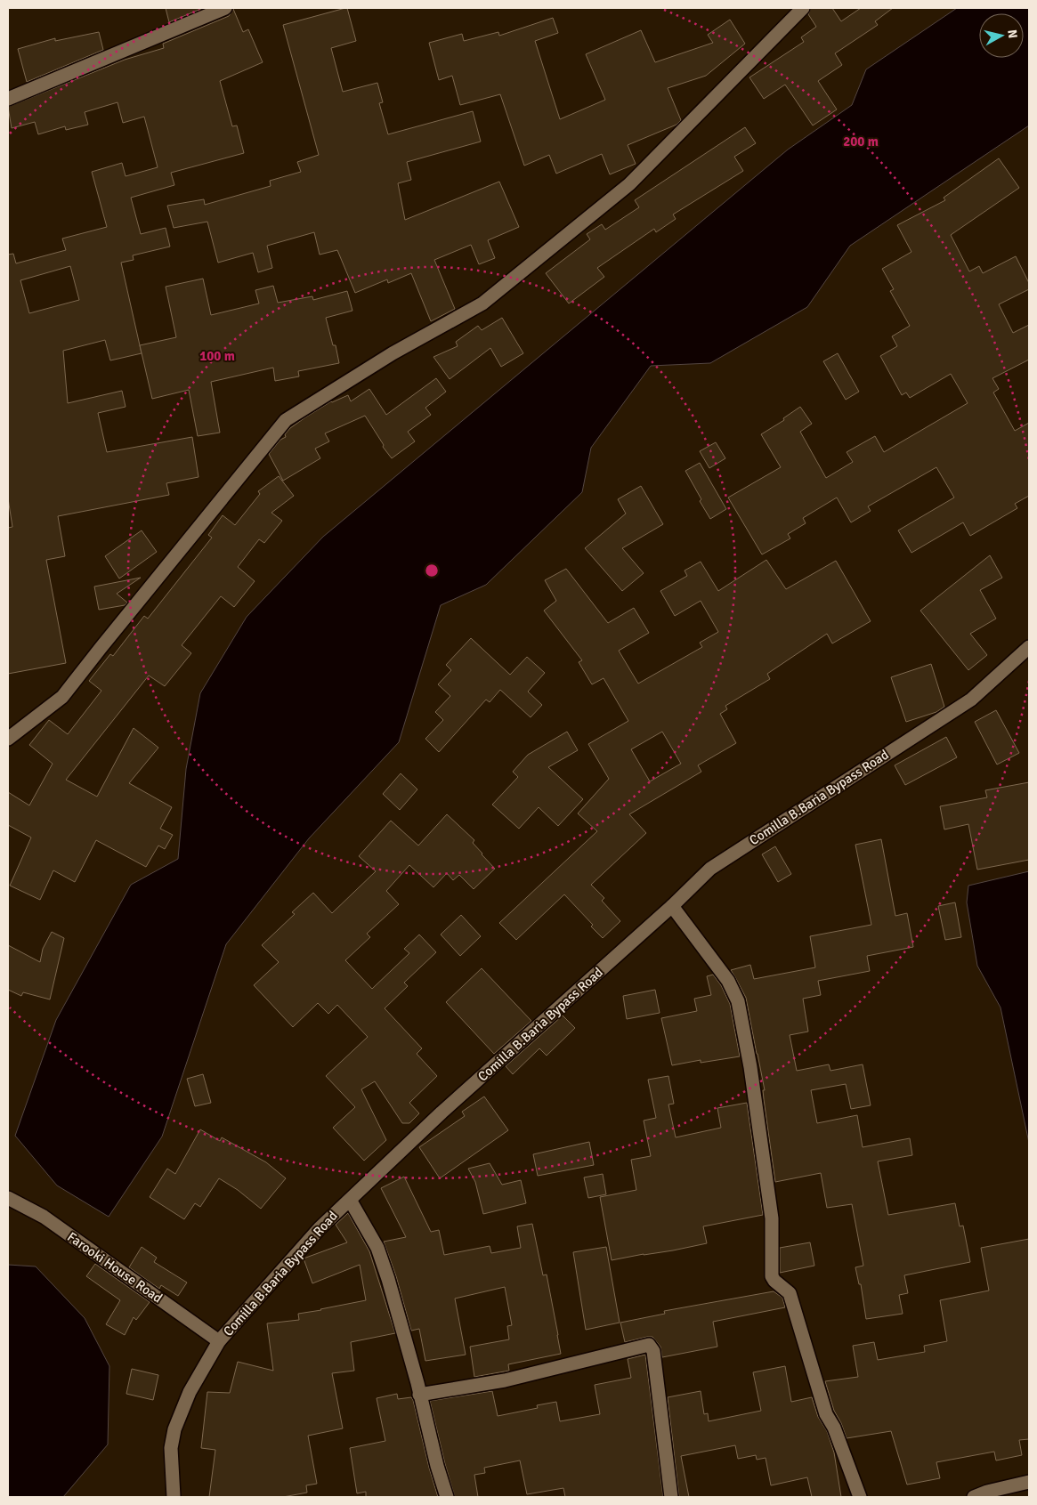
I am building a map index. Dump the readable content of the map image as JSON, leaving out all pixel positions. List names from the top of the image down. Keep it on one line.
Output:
{"streets":{"street":["Comilla B.Baria Bypass Road","Farooki House Road"]},"crossings":[["Comilla B.Baria Bypass Road","Farooki House Road"]],"north":"right","rings":["200 m","100 m"]}
